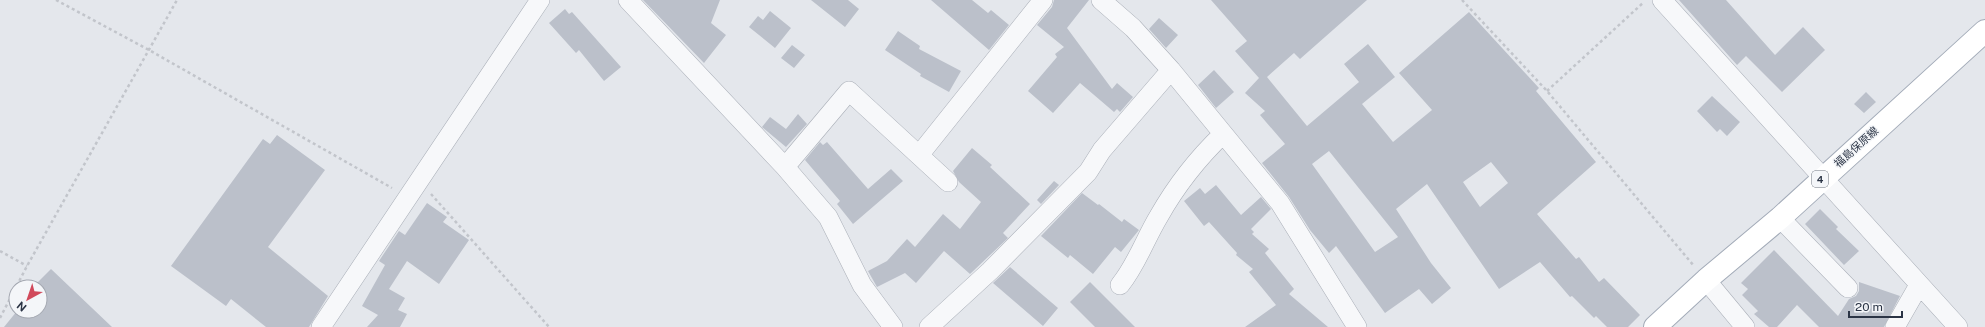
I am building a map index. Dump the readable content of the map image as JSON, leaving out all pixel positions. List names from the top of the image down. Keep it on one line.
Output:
{"streets":{"main road":["福島保原線","4"]},"scale_bar":"20 m","north":"bottom left"}
